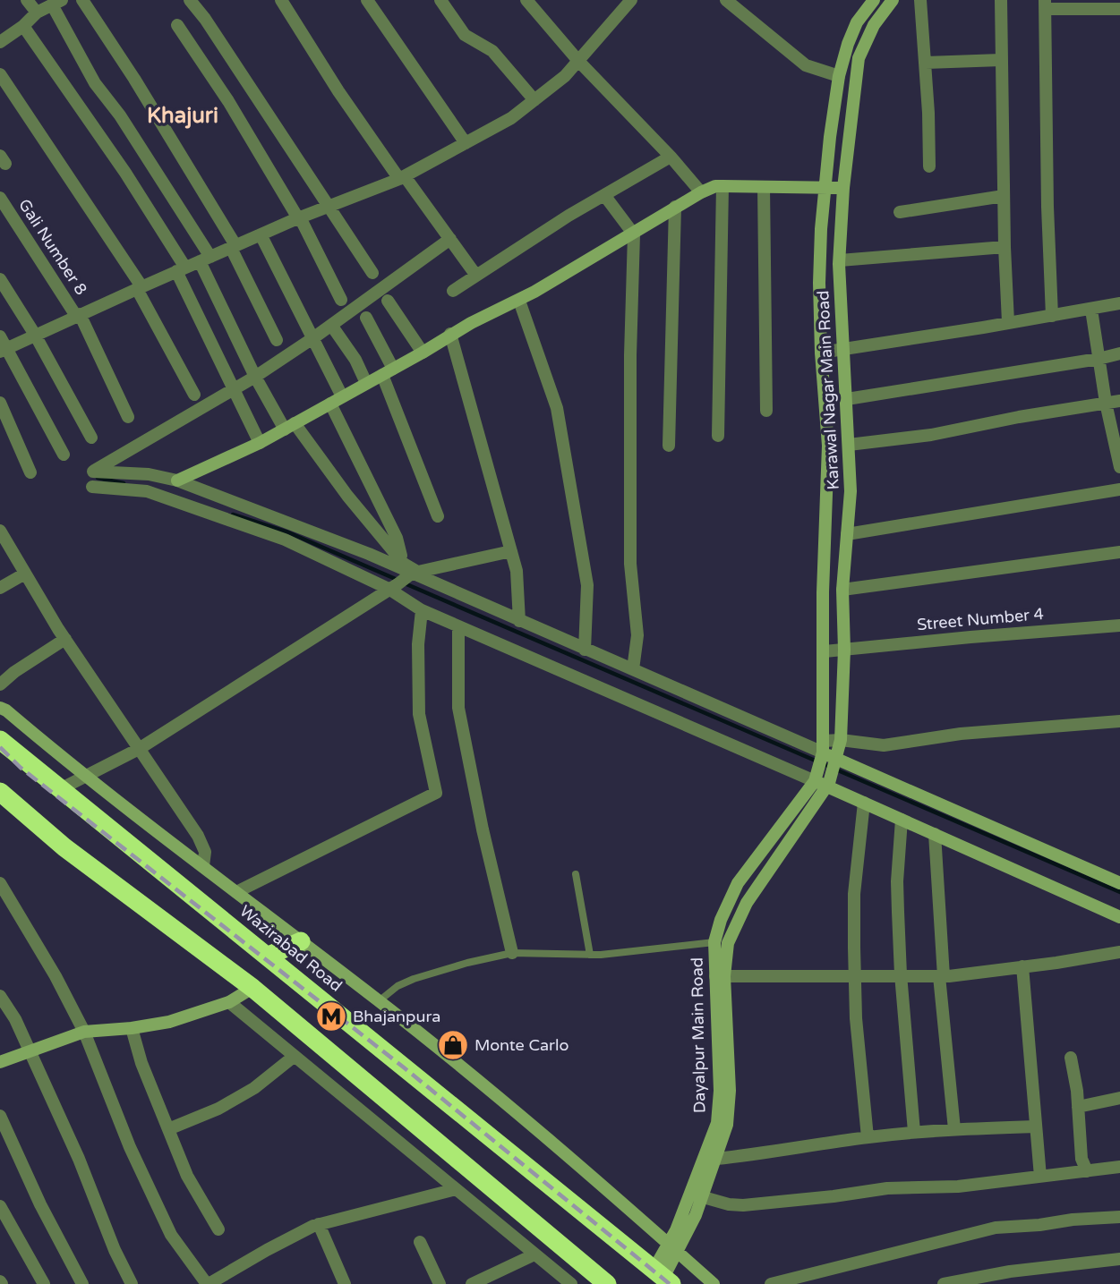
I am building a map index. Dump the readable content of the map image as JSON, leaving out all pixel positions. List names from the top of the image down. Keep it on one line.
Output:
{"streets":{"highway":["Wazirabad Road"],"street":["Gali Number 8","Karawal Nagar Main Road","Street Number 4","Dayalpur Main Road"]},"crossings":[["Karawal Nagar Main Road","Street Number 4"],["Karawal Nagar Main Road","Dayalpur Main Road"],["Wazirabad Road","Dayalpur Main Road"]],"districts":["Khajuri"],"places":{"metro station":["Bhajanpura"],"shop":["Monte Carlo"]}}
